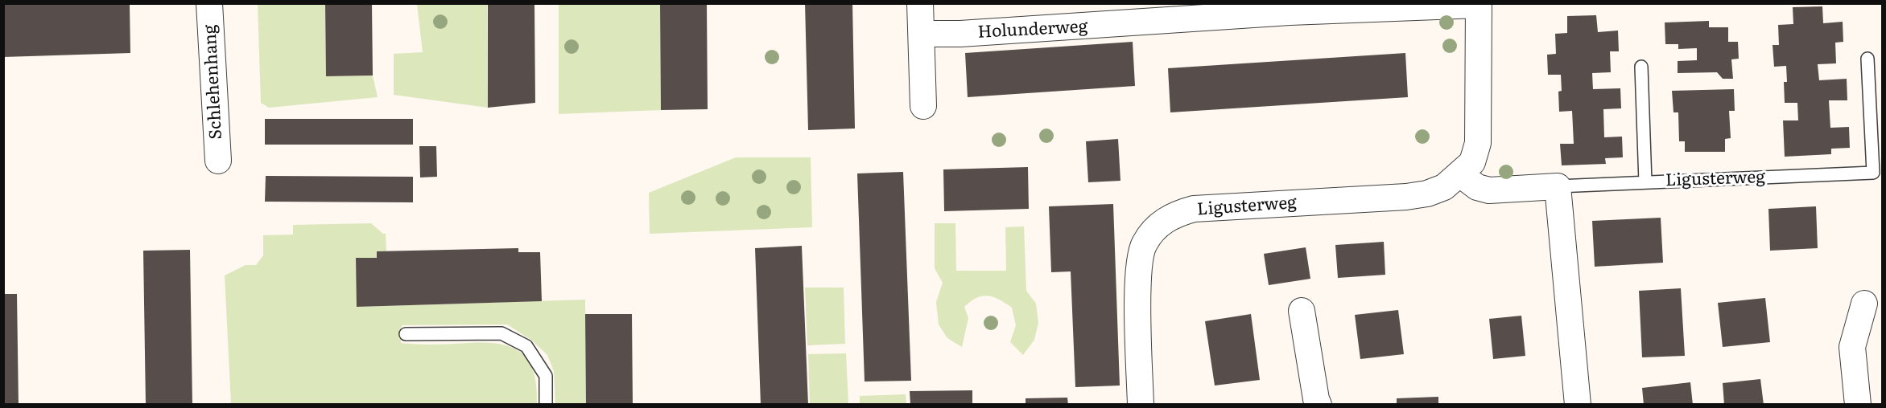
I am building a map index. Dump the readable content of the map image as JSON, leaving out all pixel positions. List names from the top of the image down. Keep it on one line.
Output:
{"streets":{"street":["Holunderweg","Schlehenhang","Ligusterweg"]},"crossings":[["Holunderweg","Ligusterweg"]]}
